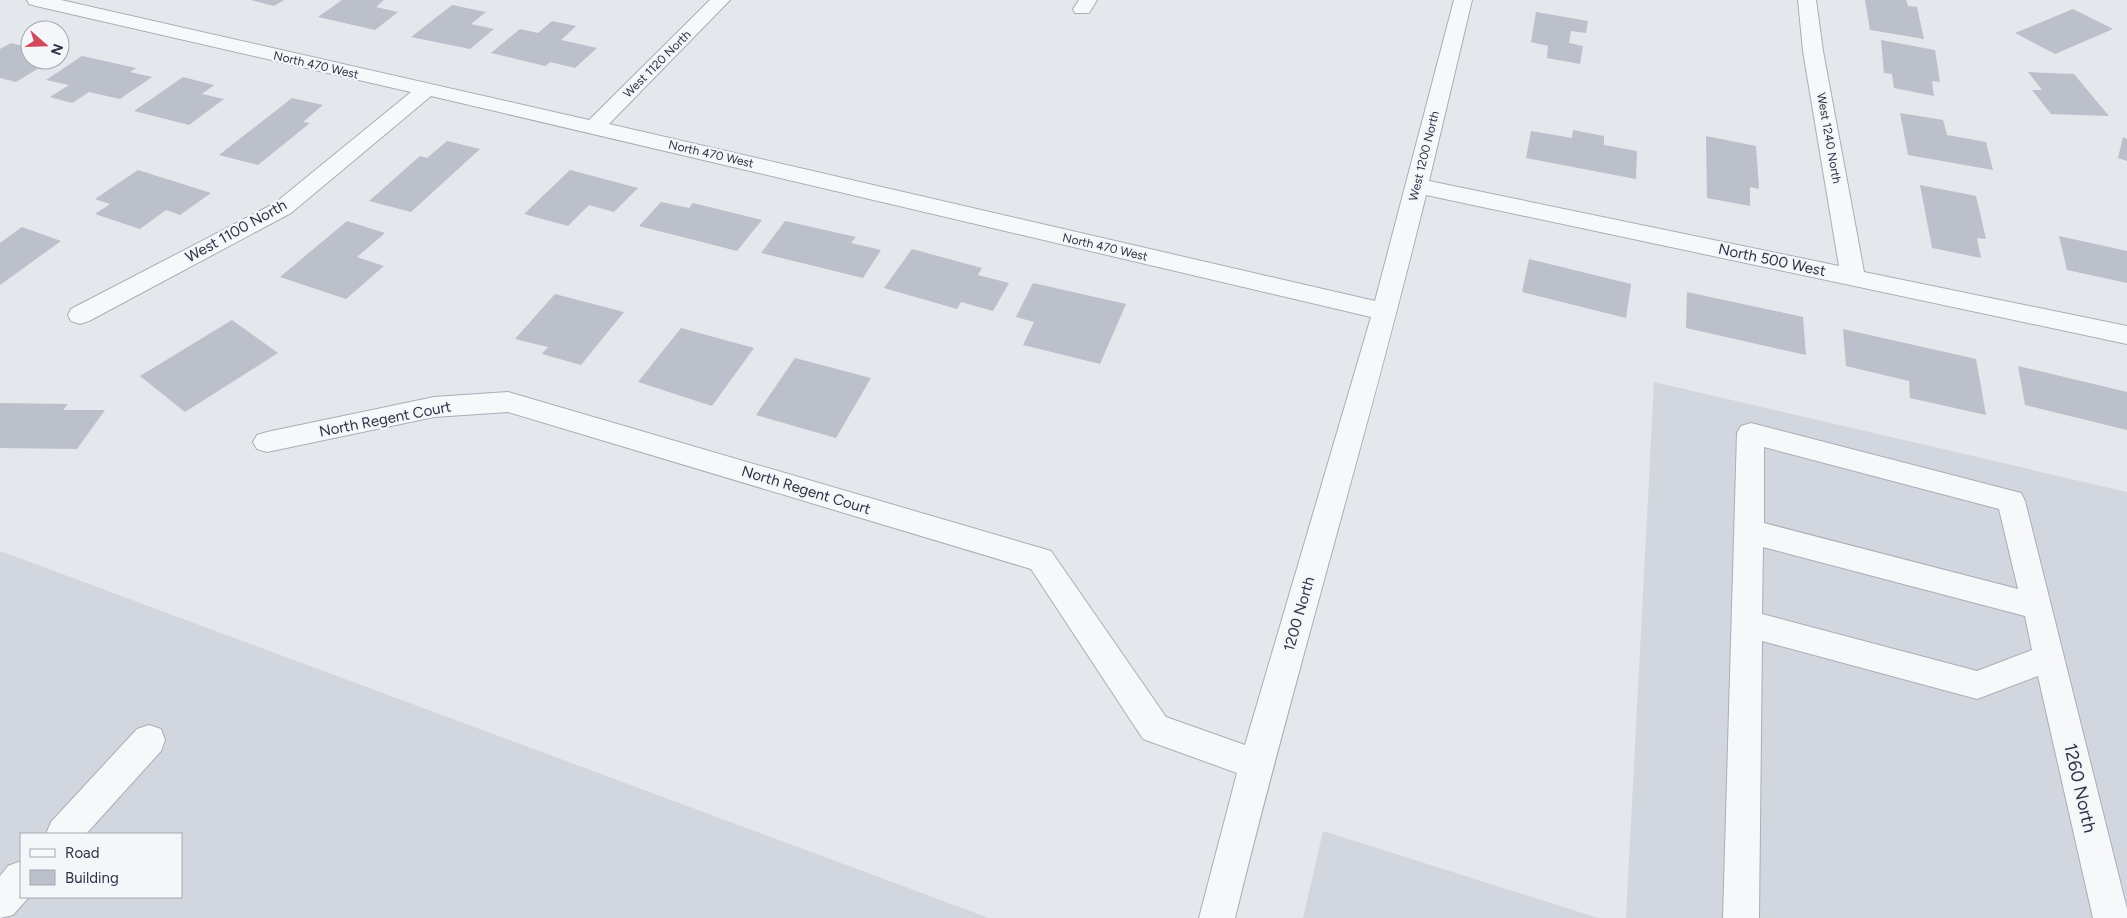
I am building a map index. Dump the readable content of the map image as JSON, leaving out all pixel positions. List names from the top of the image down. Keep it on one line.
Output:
{"streets":{"street":["West 1120 North","North 470 West","West 1240 North","West 1200 North","West 1100 North","North 500 West","North Regent Court","1200 North","1260 North"]},"crossings":[["West 1120 North","North 470 West"],["North 470 West","West 1200 North"],["North 470 West","West 1100 North"],["North 470 West","1200 North"],["West 1240 North","North 500 West"],["West 1200 North","North 500 West"],["West 1200 North","1200 North"],["North Regent Court","1200 North"]],"legend":["Road","Building"],"north":"right"}
